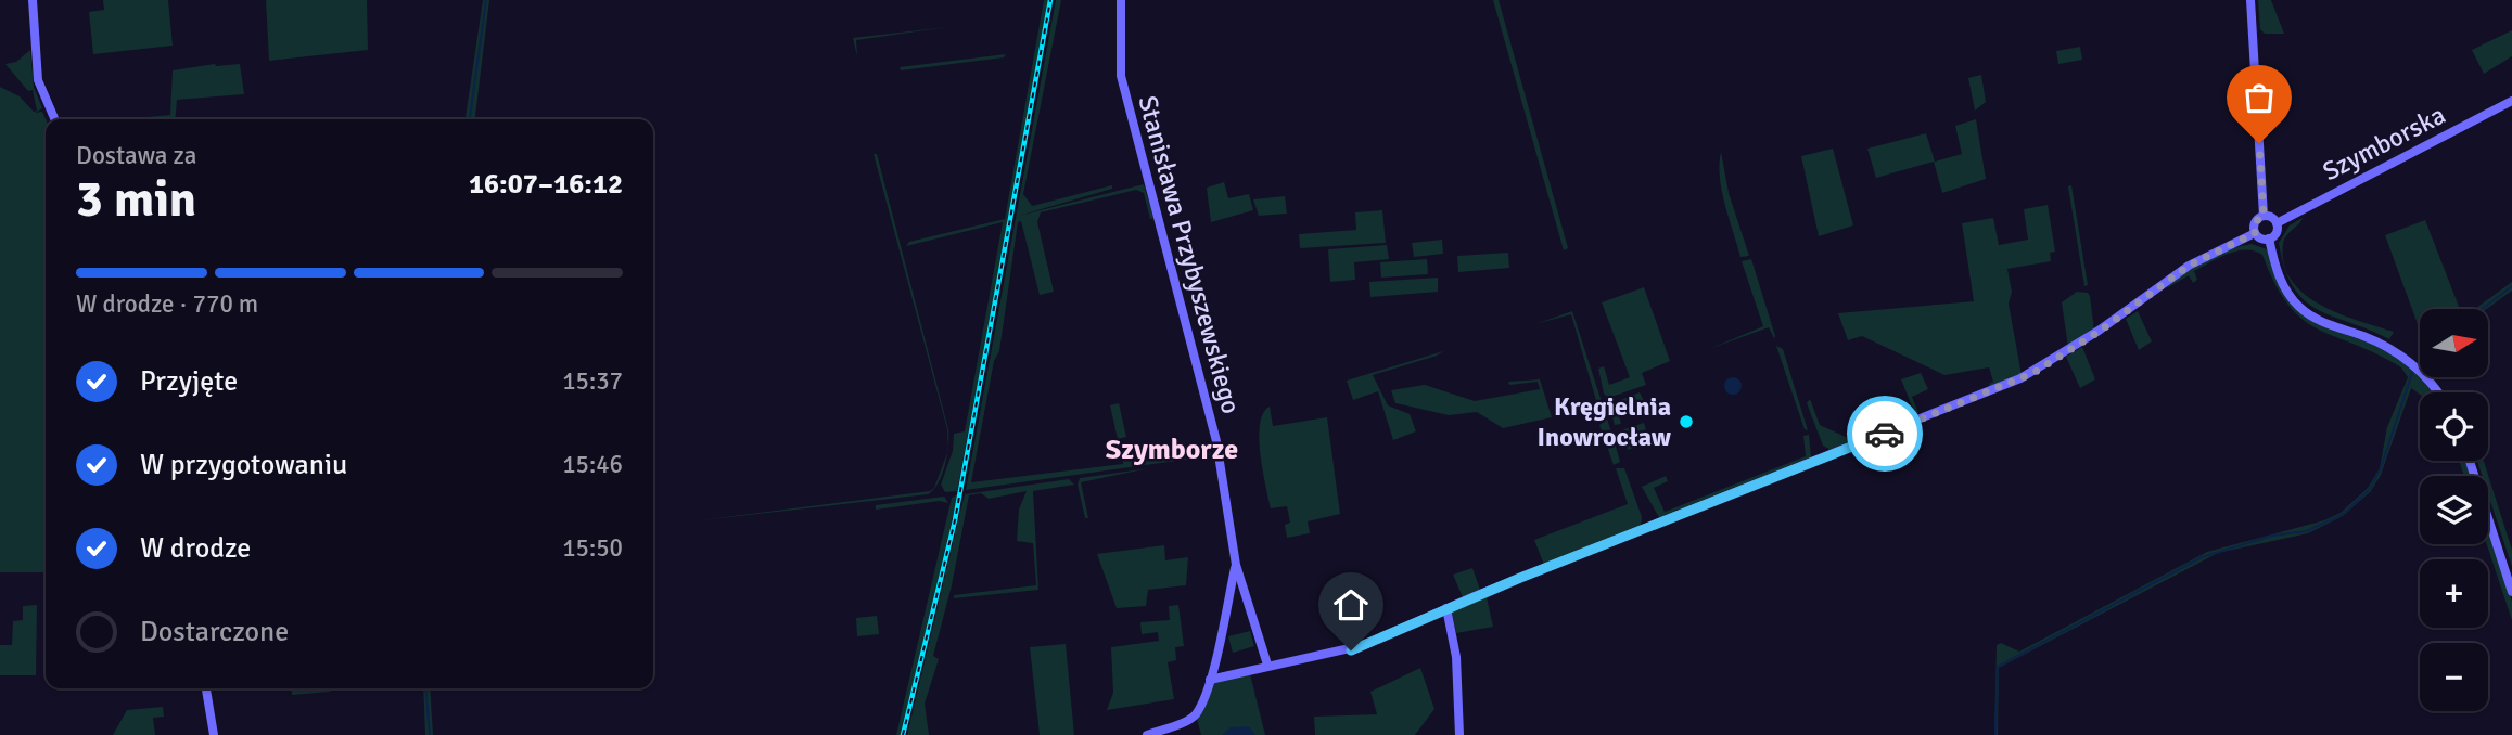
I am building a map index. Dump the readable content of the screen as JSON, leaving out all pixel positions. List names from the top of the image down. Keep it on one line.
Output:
{"streets":{"street":["Szymborska","Stanisława Przybyszewskiego"]},"districts":["Szymborze"],"places":["Kręgielnia Inowrocław"],"north":"right","page":{"heading":["3 min","Dostawa za","16:07–16:12"],"bar":"W drodze · 770 m","map_buttons":["+","−"],"list":[["Przyjęte","15:37"],["W przygotowaniu","15:46"],["W drodze","15:50"],"Dostarczone"]}}
